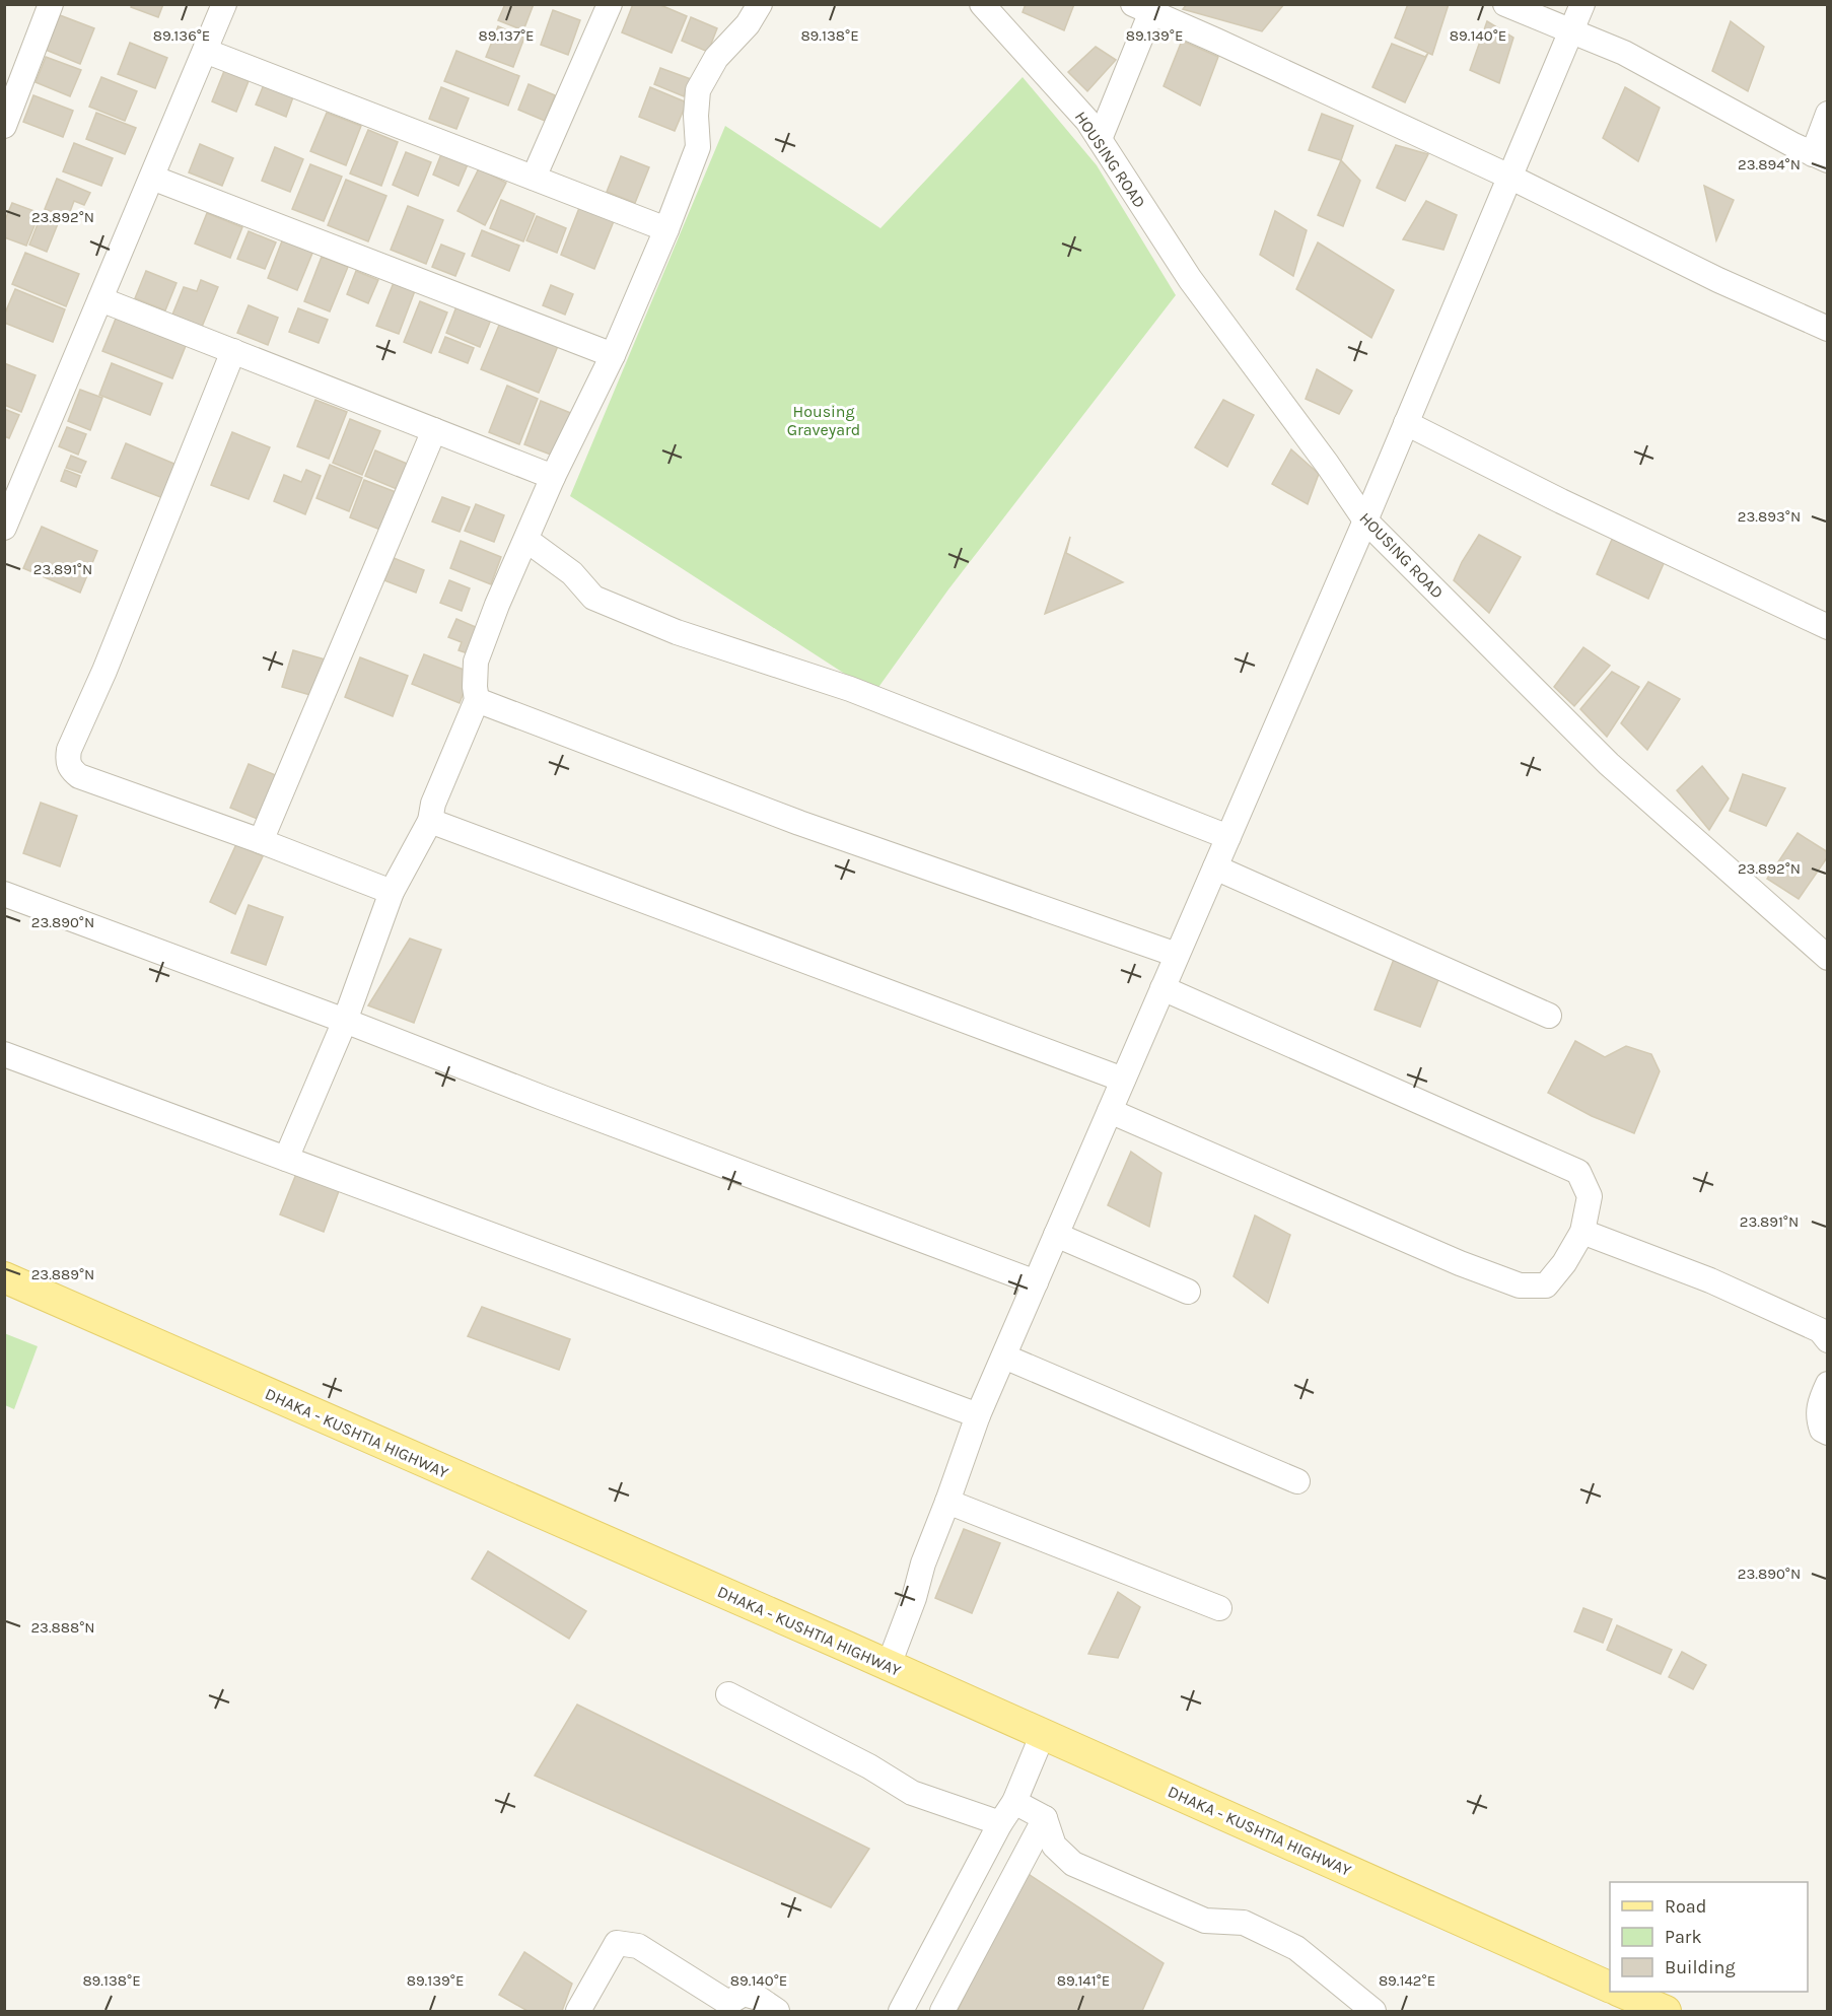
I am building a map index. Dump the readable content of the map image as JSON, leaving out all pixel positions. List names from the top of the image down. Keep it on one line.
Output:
{"streets":{"main road":["DHAKA - KUSHTIA HIGHWAY"],"street":["HOUSING ROAD"]},"parks":["Housing Graveyard"],"legend":["Road","Park","Building"],"coordinates":["89.137°E","89.136°E","89.138°E","89.139°E","89.140°E","23.894°N","23.892°N","23.893°N","23.891°N","23.890°N","23.889°N","23.888°N","89.141°E","89.142°E"]}
